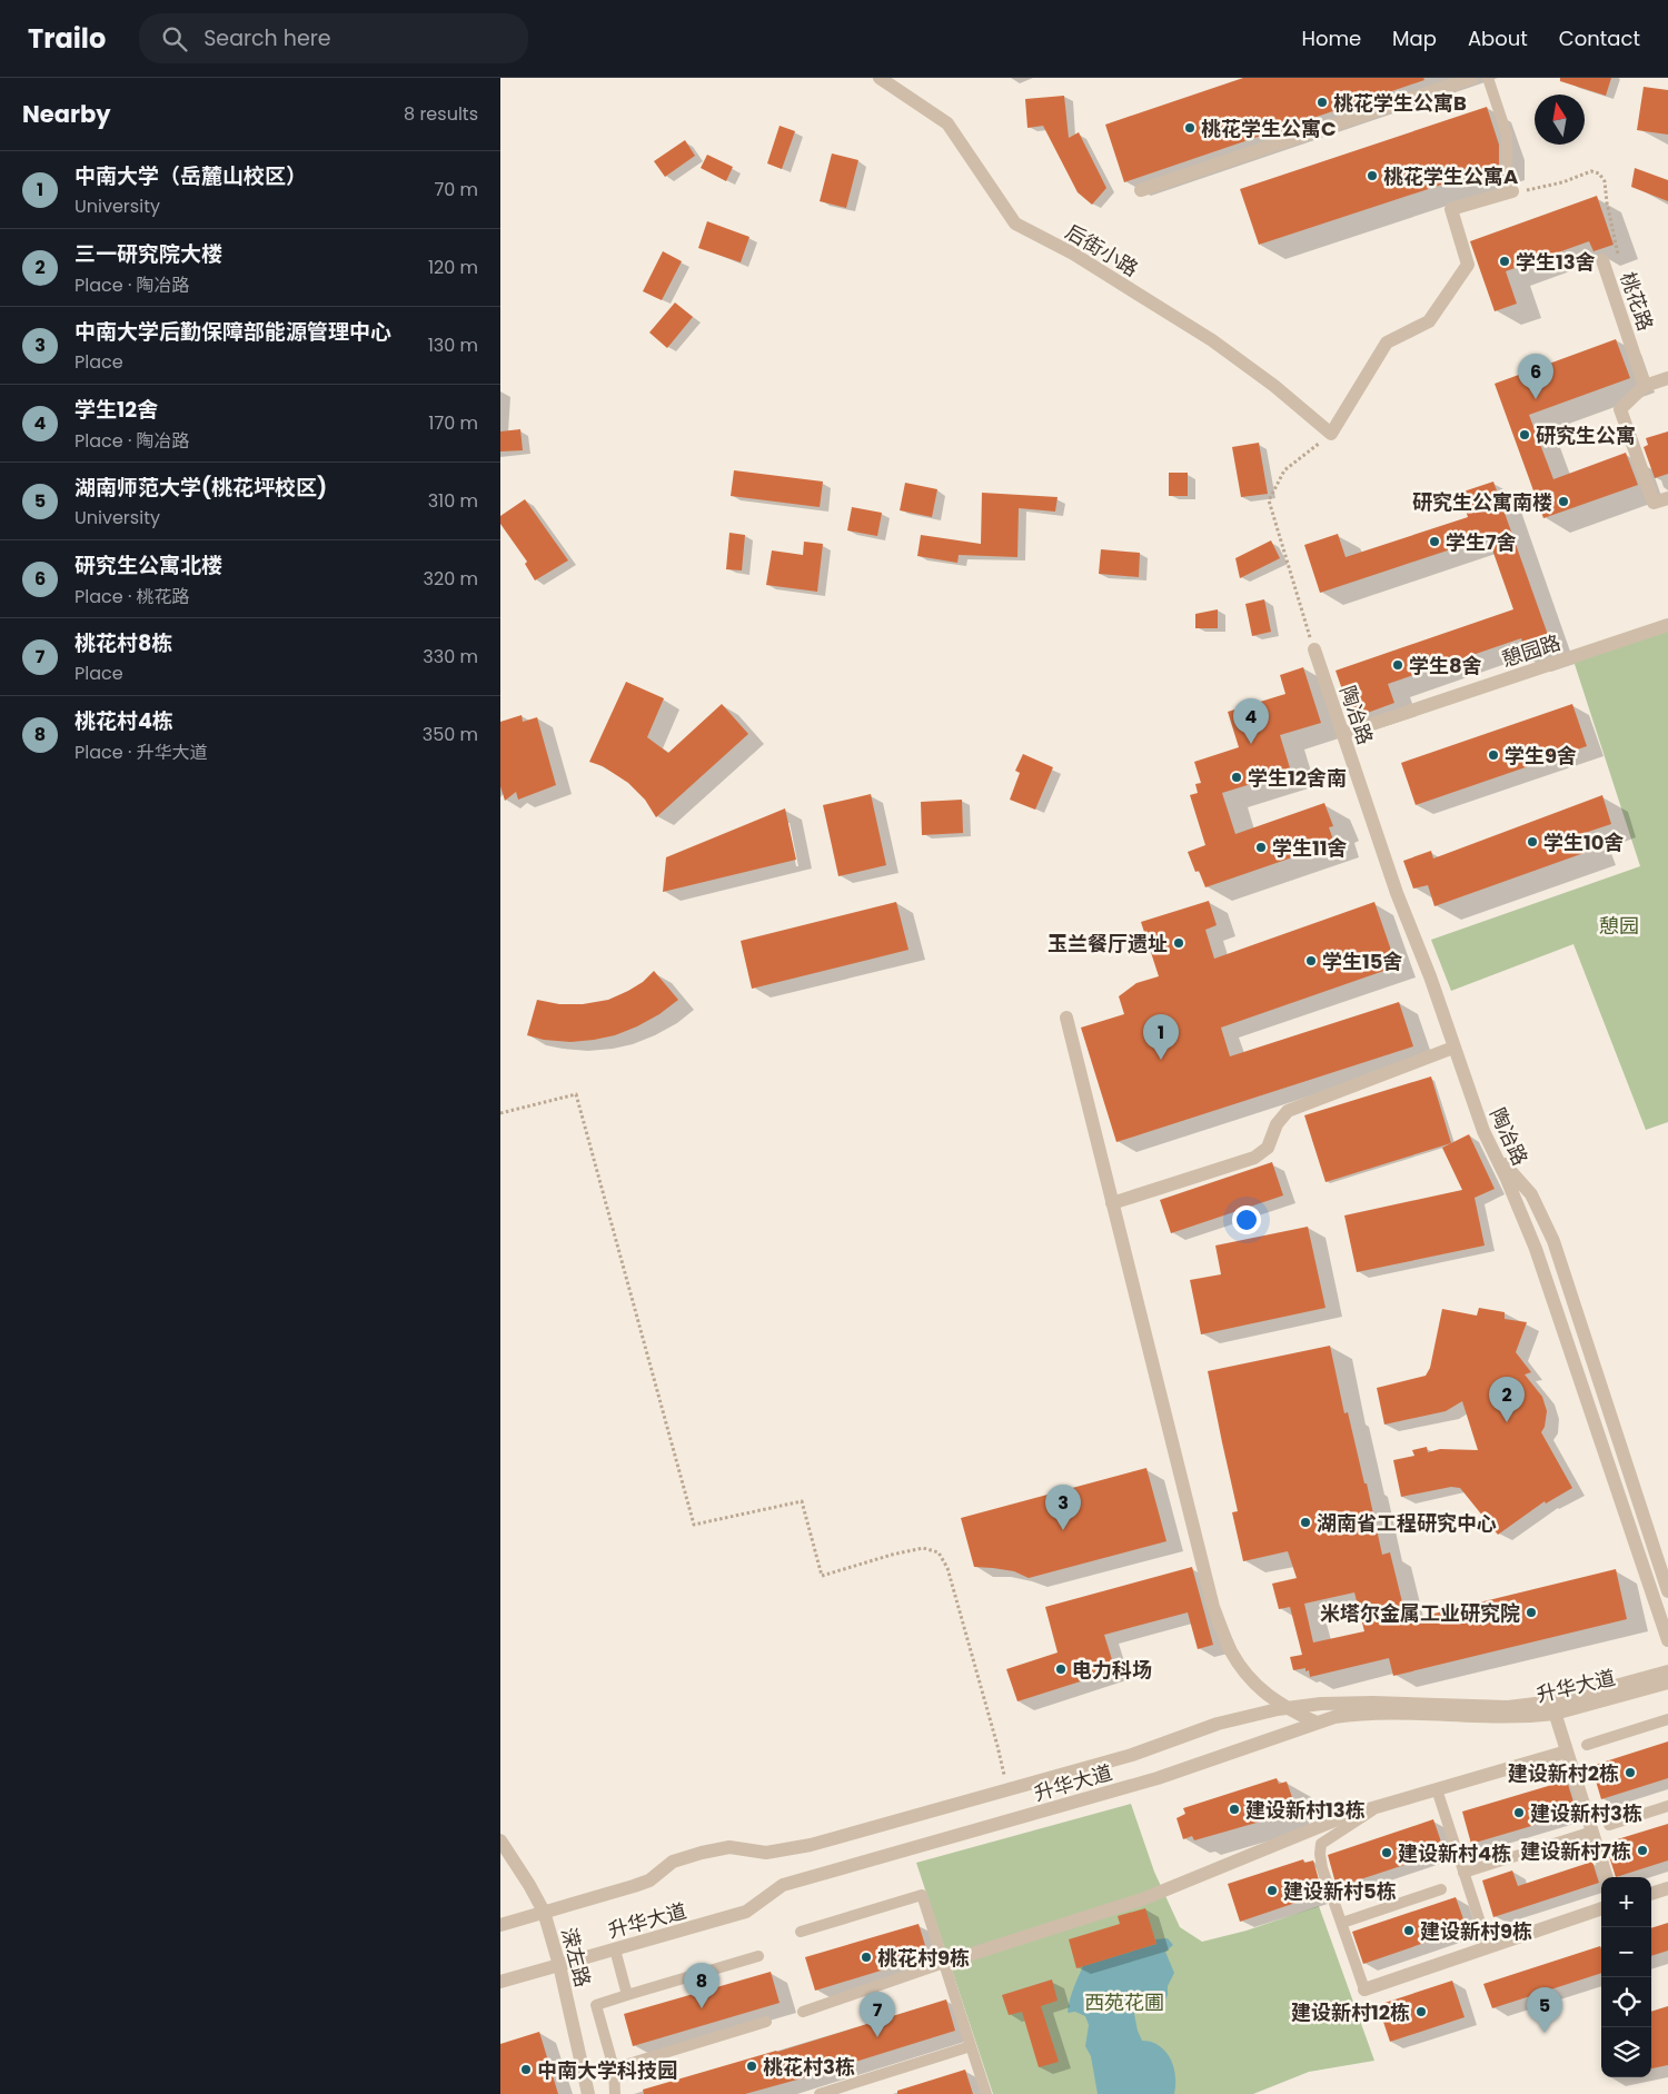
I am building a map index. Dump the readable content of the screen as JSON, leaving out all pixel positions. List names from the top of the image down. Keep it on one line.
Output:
{"streets":{"street":["后街小路","桃花路","憩园路","陶冶路","升华大道","溁左路"]},"crossings":[["憩园路","陶冶路"],["升华大道","溁左路"]],"parks":["憩园","西苑花圃"],"places":["桃花学生公寓B","桃花学生公寓C","桃花学生公寓A","学生13舍","研究生公寓","研究生公寓南楼","学生7舍","学生8舍","学生9舍","学生12舍南","学生10舍","学生11舍","玉兰餐厅遗址","学生15舍","湖南省工程研究中心","米塔尔金属工业研究院","电力科场","建设新村2栋","建设新村13栋","建设新村3栋","建设新村7栋","建设新村4栋","建设新村5栋","建设新村9栋","桃花村9栋","建设新村12栋","桃花村3栋","中南大学科技园"],"north":"top","page":{"header":"Trailo","search":"Search here","nav":["Home","Map","About","Contact"],"heading":["Nearby","8 results"],"list":[{"mark":"1","name":"中南大学（岳麓山校区）","note":"University","value":"70 m"},{"mark":"2","name":"三一研究院大楼","note":"Place · 陶冶路","value":"120 m"},{"mark":"3","name":"中南大学后勤保障部能源管理中心","note":"Place","value":"130 m"},{"mark":"4","name":"学生12舍","note":"Place · 陶冶路","value":"170 m"},{"mark":"5","name":"湖南师范大学(桃花坪校区)","note":"University","value":"310 m"},{"mark":"6","name":"研究生公寓北楼","note":"Place · 桃花路","value":"320 m"},{"mark":"7","name":"桃花村8栋","note":"Place","value":"330 m"},{"mark":"8","name":"桃花村4栋","note":"Place · 升华大道","value":"350 m"}],"pins":["6","4","1","2","3","8","5","7"],"map_buttons":["+","−"]}}
